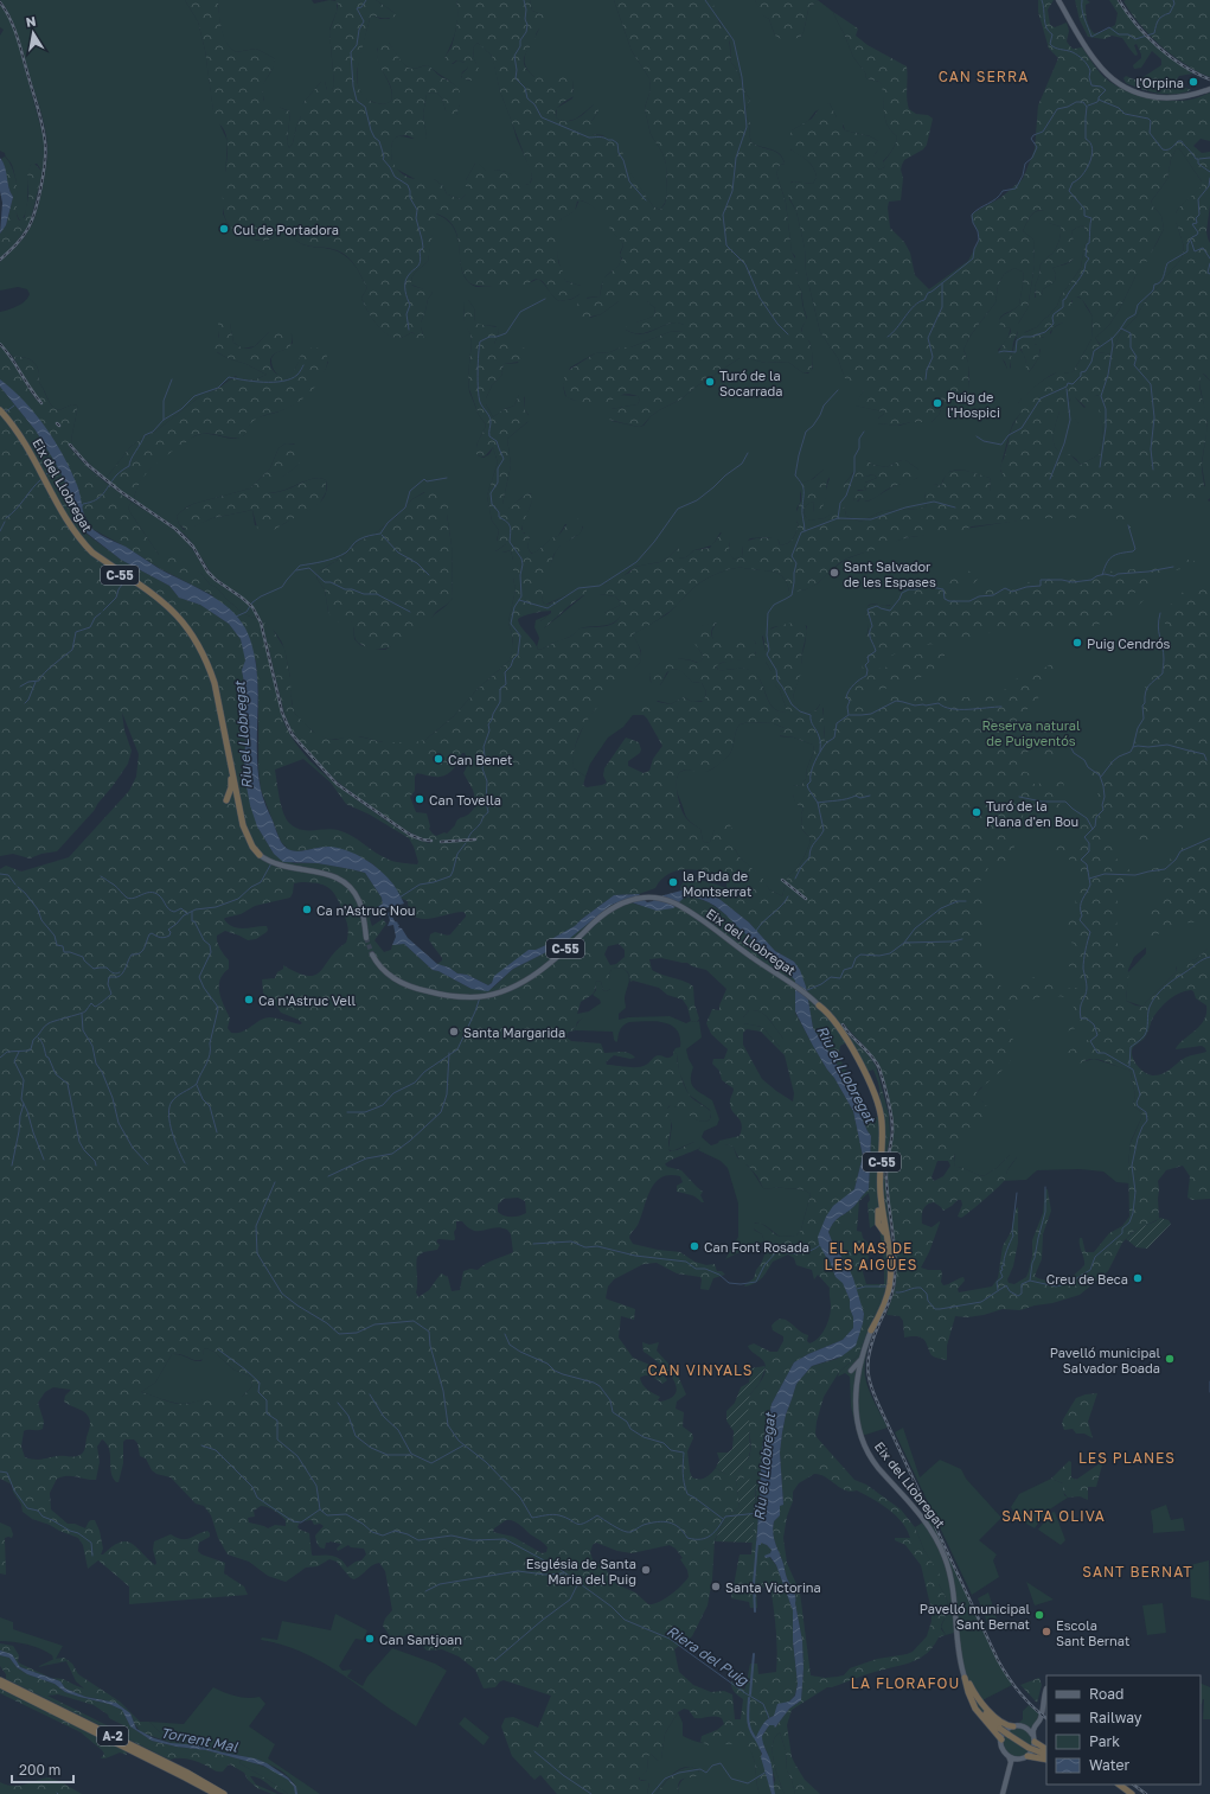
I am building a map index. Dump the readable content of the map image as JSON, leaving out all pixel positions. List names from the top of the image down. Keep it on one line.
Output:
{"streets":{"highway":["Eix del Llobregat","C-55","A-2"]},"crossings":[["Eix del Llobregat","C-55"]],"districts":["CAN SERRA","EL MAS DE LES AIGÜES","CAN VINYALS","LES PLANES","SANTA OLIVA","SANT BERNAT","LA FLORAFOU"],"water":["Riu el Llobregat","Riera del Puig","Torrent Mal"],"parks":["Reserva natural de Puigventós"],"places":["l'Orpina","Cul de Portadora","Turó de la Socarrada","Puig de l'Hospici","Sant Salvador de les Espases","Puig Cendrós","Can Benet","Can Tovella","Turó de la Plana d'en Bou","la Puda de Montserrat","Ca n'Astruc Nou","Ca n'Astruc Vell","Santa Margarida","Can Font Rosada","Creu de Beca","Pavelló municipal Salvador Boada","Església de Santa Maria del Puig","Santa Victorina","Pavelló municipal Sant Bernat","Escola Sant Bernat","Can Santjoan"],"legend":["Road","Railway","Park","Water"],"scale_bar":"200 m","north":"top"}
